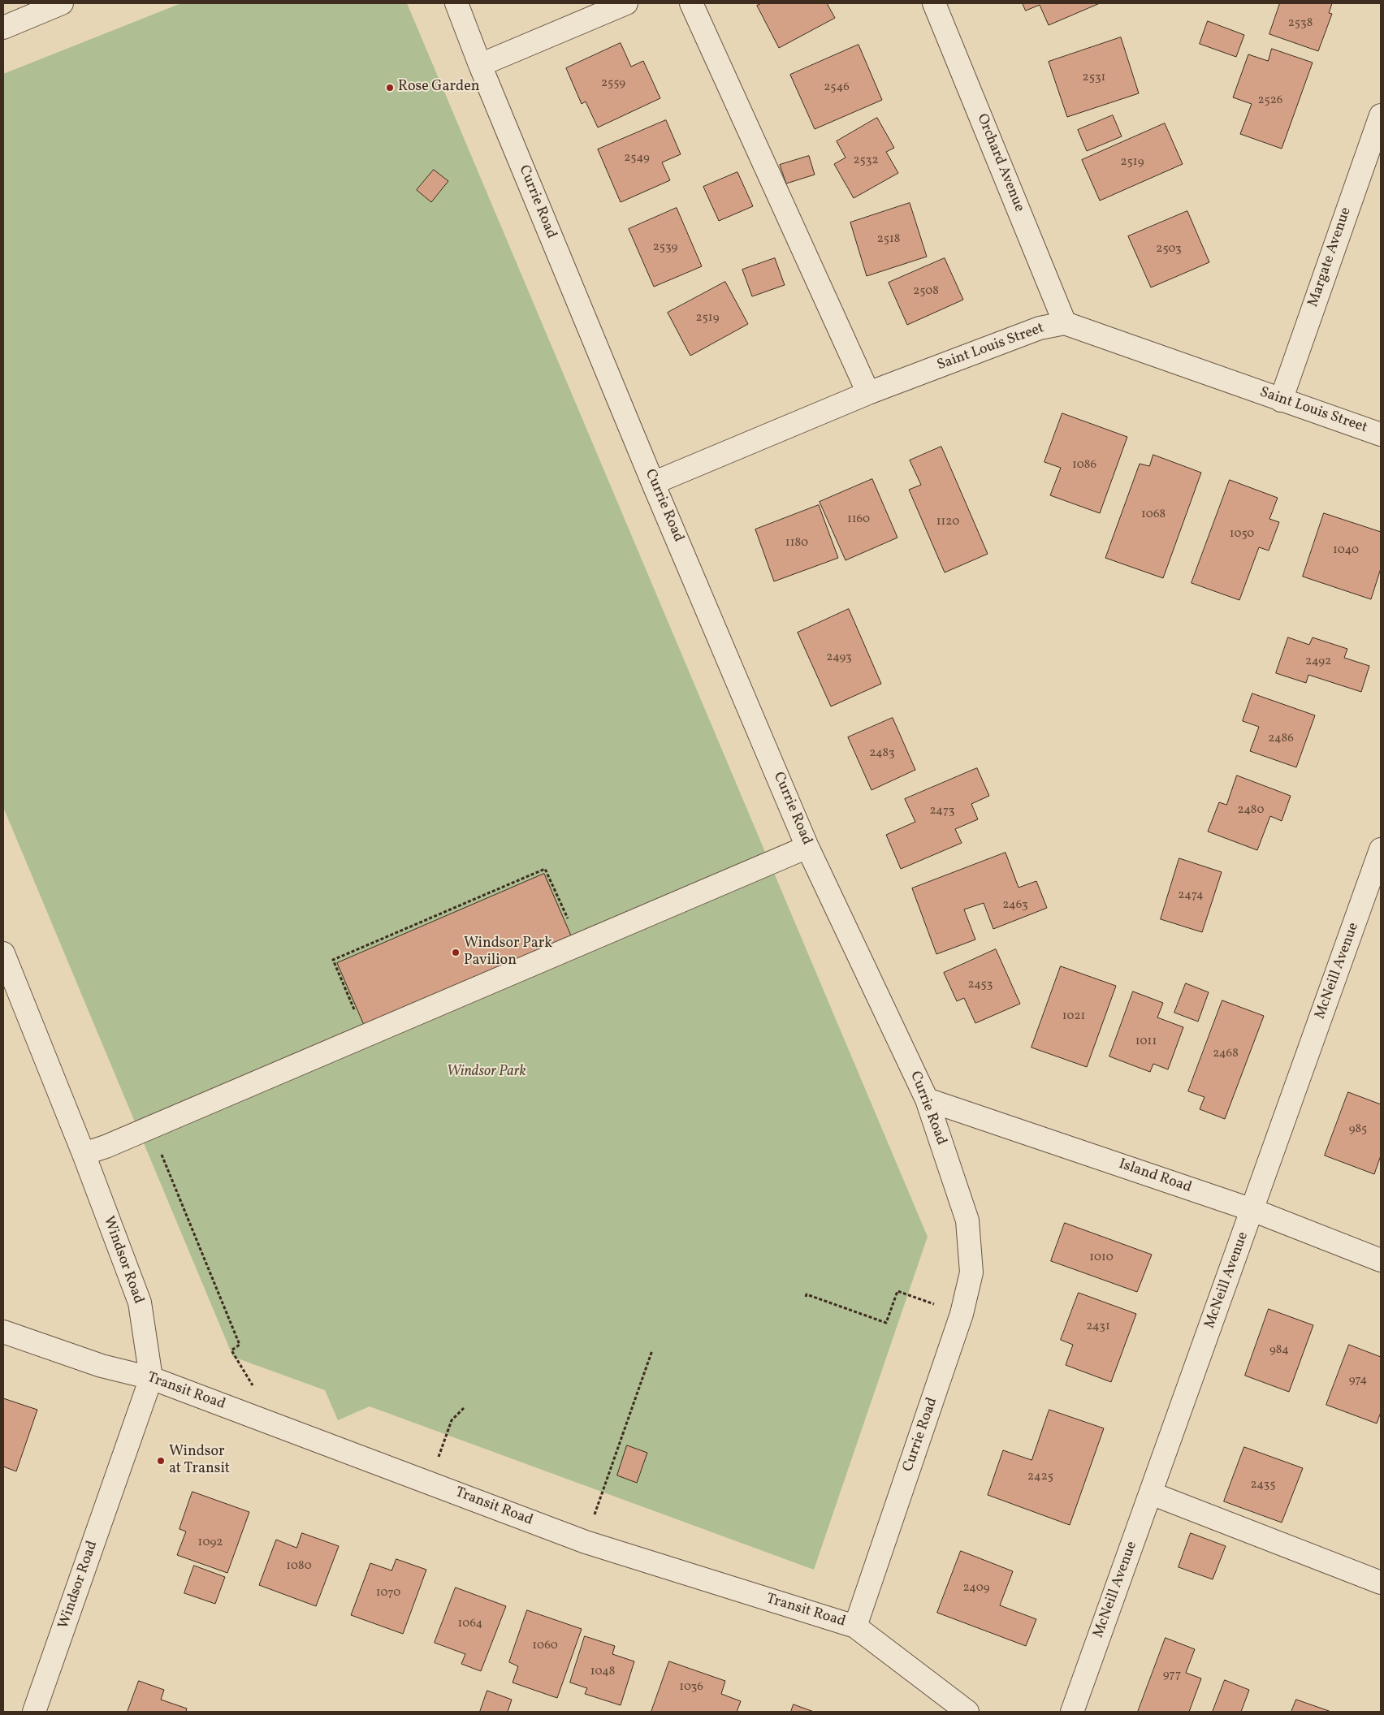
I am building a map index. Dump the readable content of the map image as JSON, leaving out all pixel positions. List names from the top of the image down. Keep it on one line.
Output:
{"streets":{"street":["Orchard Avenue","Currie Road","Margate Avenue","Saint Louis Street","McNeill Avenue","Island Road","Windsor Road","Transit Road"]},"crossings":[["Orchard Avenue","Saint Louis Street"],["Currie Road","Saint Louis Street"],["Currie Road","Island Road"],["Currie Road","Transit Road"],["Margate Avenue","Saint Louis Street"],["McNeill Avenue","Island Road"],["Windsor Road","Transit Road"]],"parks":["Windsor Park"],"places":["Rose Garden","Windsor Park Pavilion","Windsor at Transit"],"house_numbers":["2538","2531","2559","2546","2526","2549","2532","2519","2518","2539","2503","2508","2519","1086","1068","1160","1120","1050","1180","1040","2493","2492","2486","2483","2480","2473","2474","2463","2453","1021","1011","2468","985","1010","2431","984","974","2425","2435","1092","1080","2409","1070","1064","1060","1048","977","1036"]}
